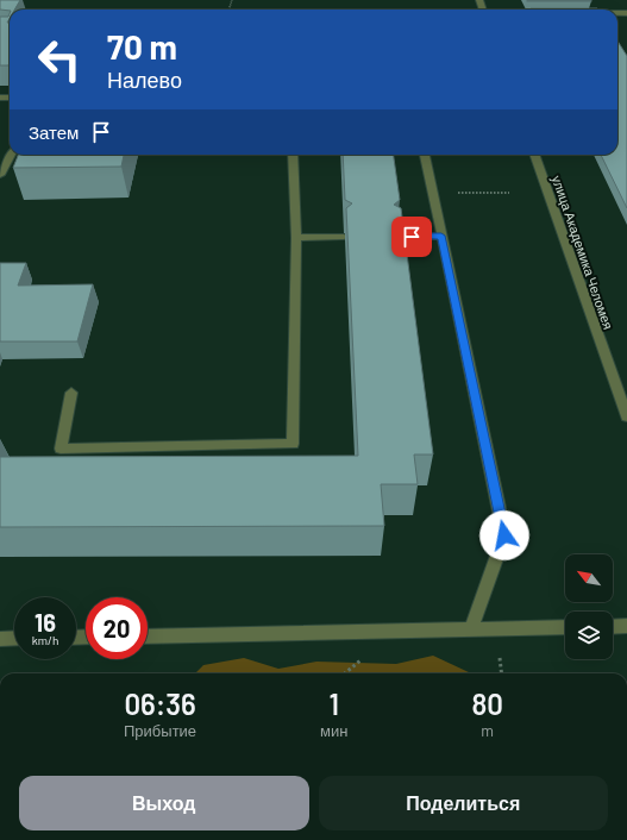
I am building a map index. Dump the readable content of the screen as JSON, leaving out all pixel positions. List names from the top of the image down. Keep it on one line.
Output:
{"streets":{"street":["улица Академика Челомея"]},"north":"top left","page":{"turn":["70 m","Налево"],"then":"Затем","speed":"16 km/h","limit":"20","eta":["06:36","Прибытие","1","мин","80","m"],"buttons":["Выход","Поделиться"]}}
